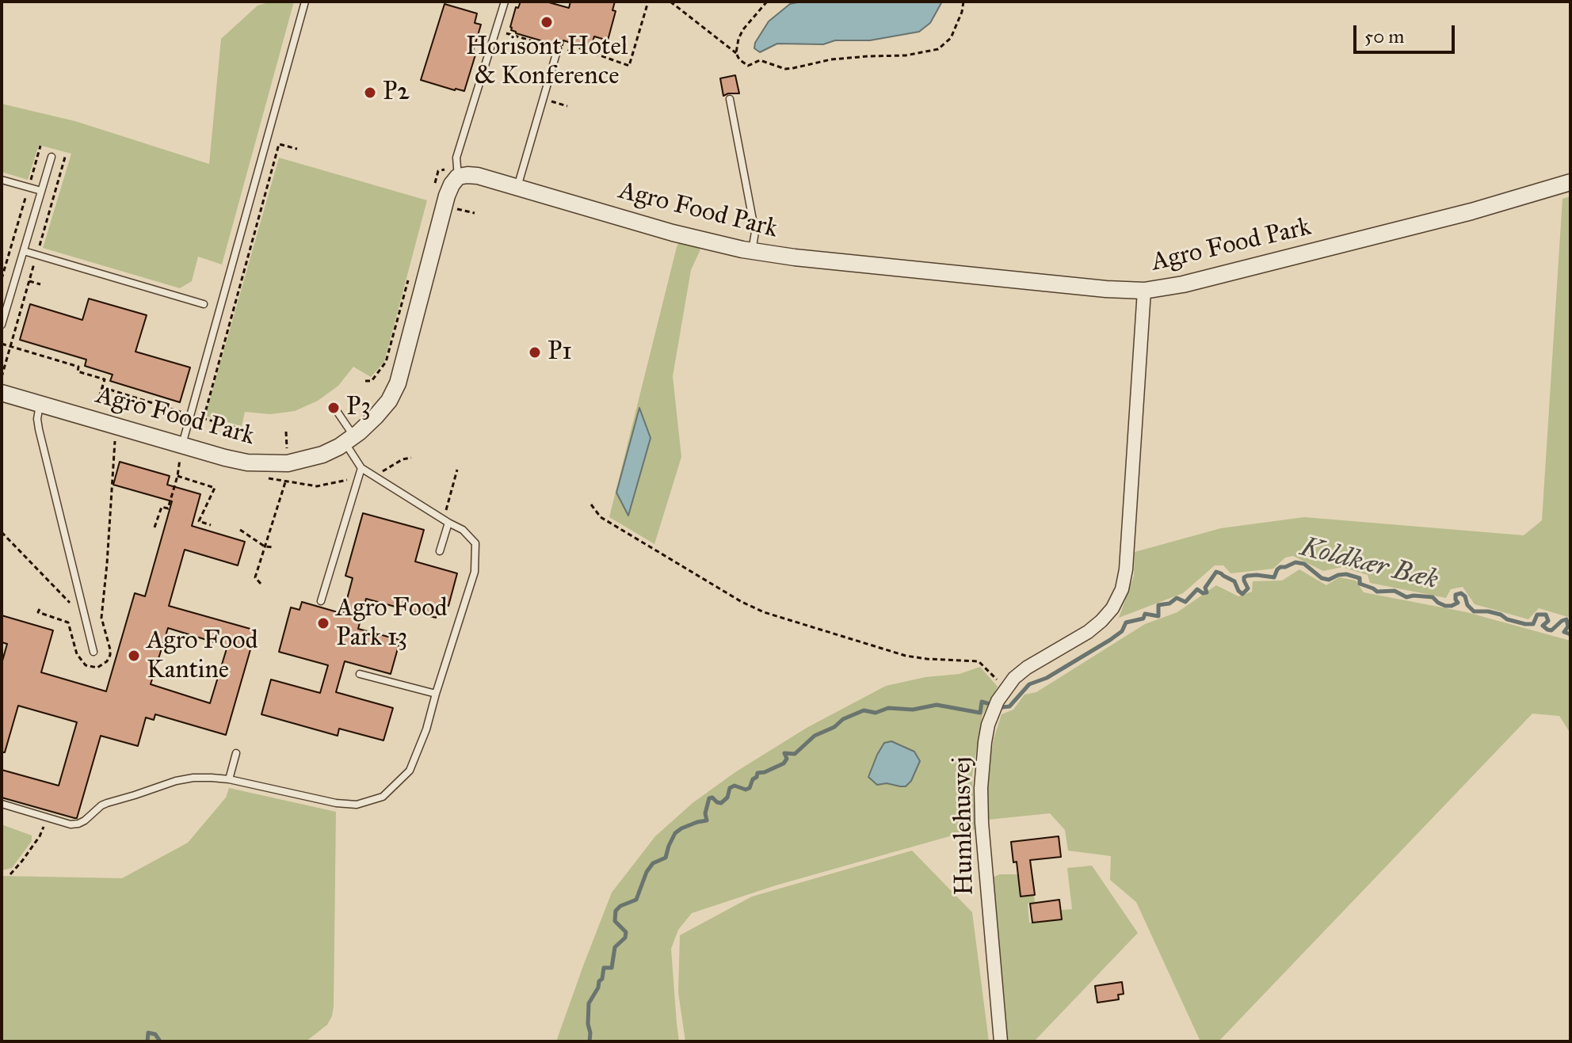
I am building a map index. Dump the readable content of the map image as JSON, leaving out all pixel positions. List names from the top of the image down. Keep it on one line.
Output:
{"streets":{"street":["Agro Food Park","Humlehusvej"]},"crossings":[["Agro Food Park","Humlehusvej"]],"water":["Koldkær Bæk"],"places":["Horisont Hotel & Konference","P2","P1","P3","Agro Food Park 13","Agro Food Kantine"],"scale_bar":"50 m"}
